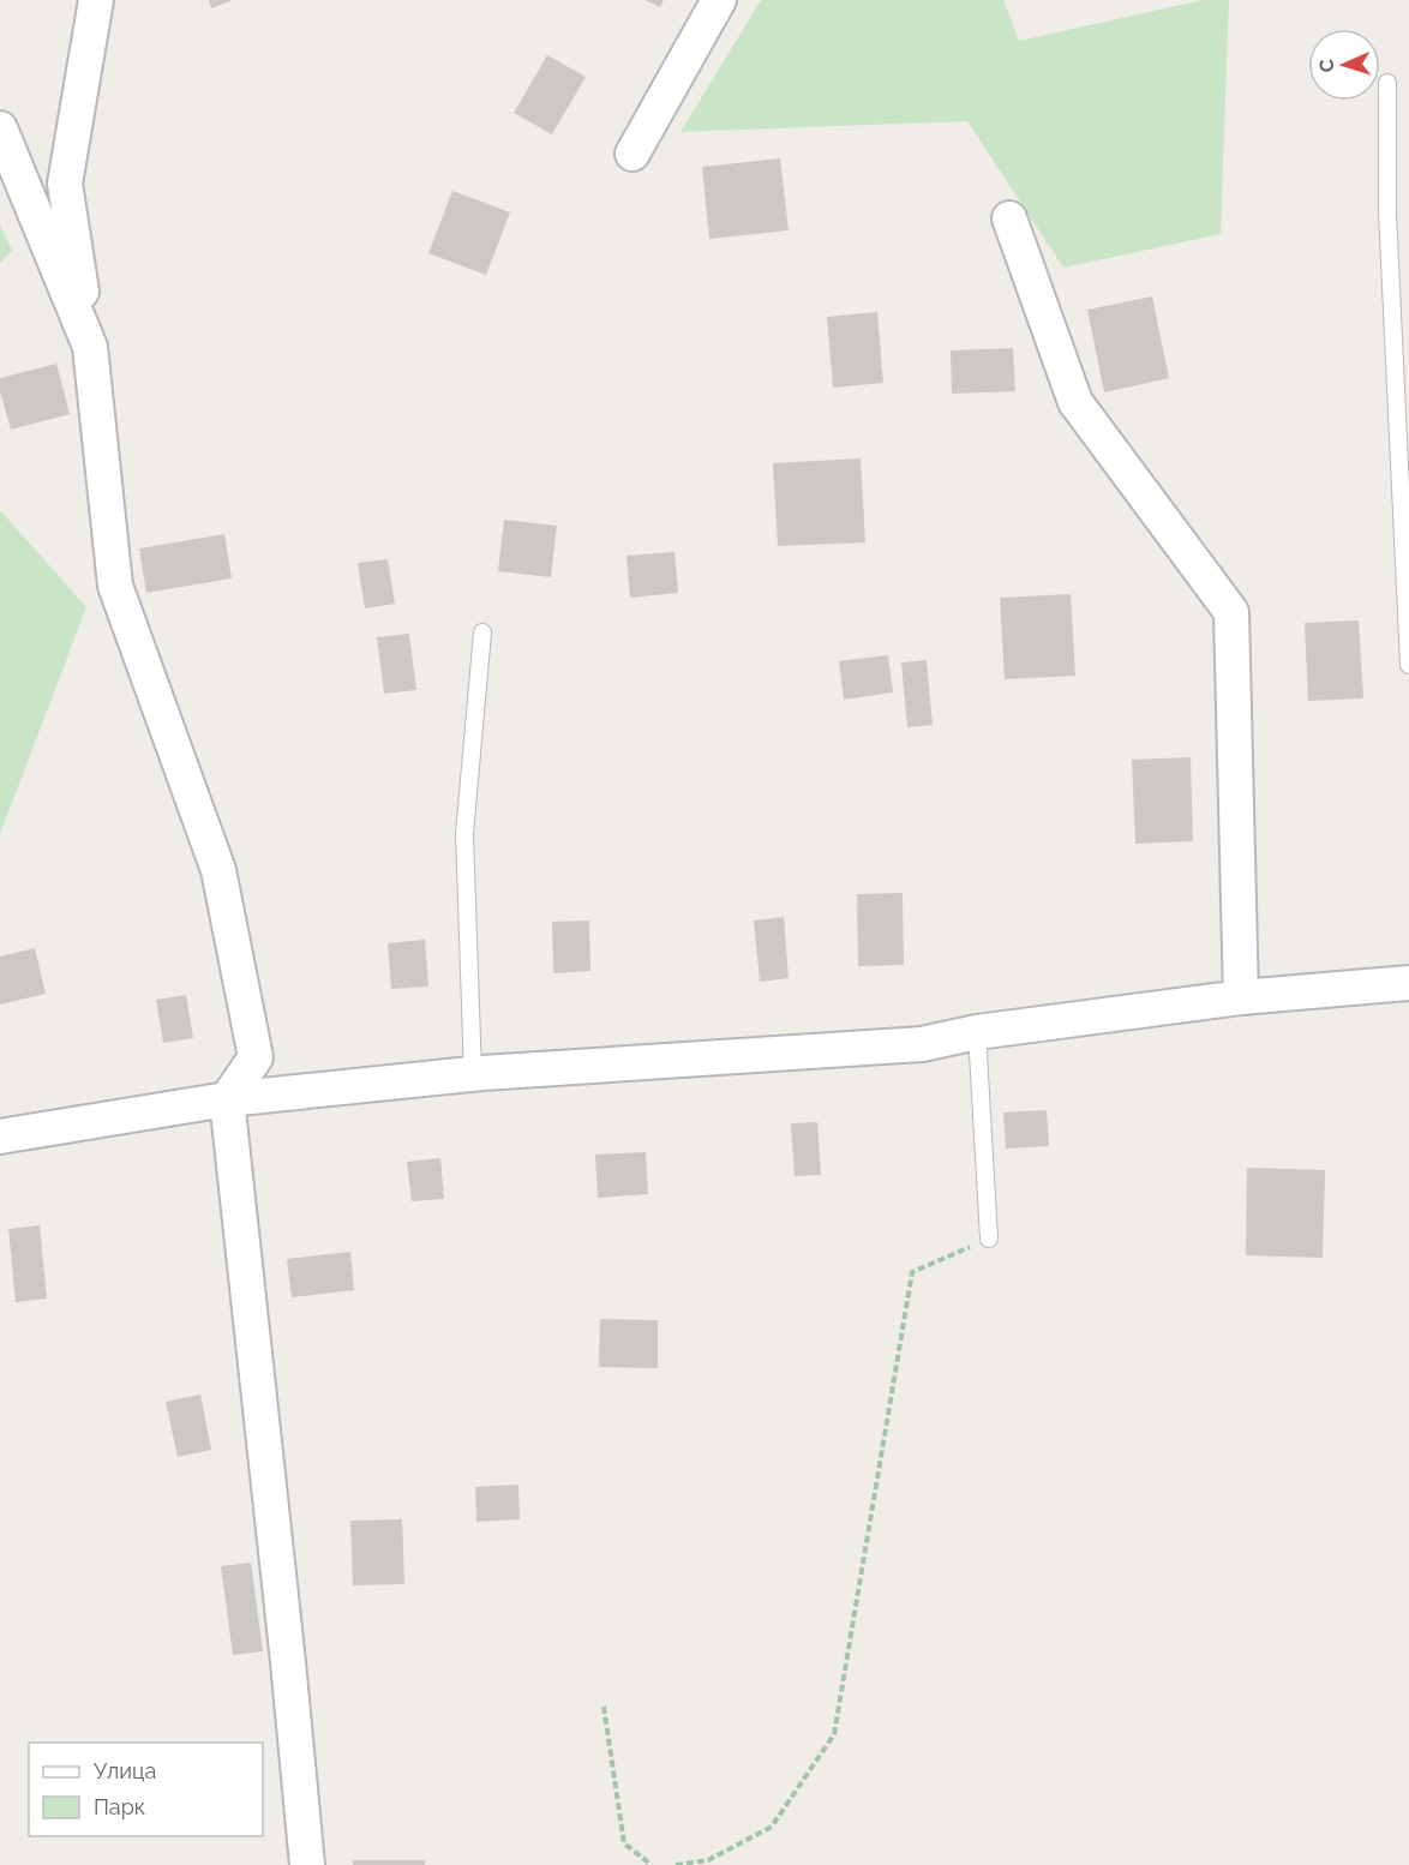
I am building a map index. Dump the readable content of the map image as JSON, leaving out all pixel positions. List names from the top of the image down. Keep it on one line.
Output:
{"legend":["Улица","Парк"],"north":"left"}
